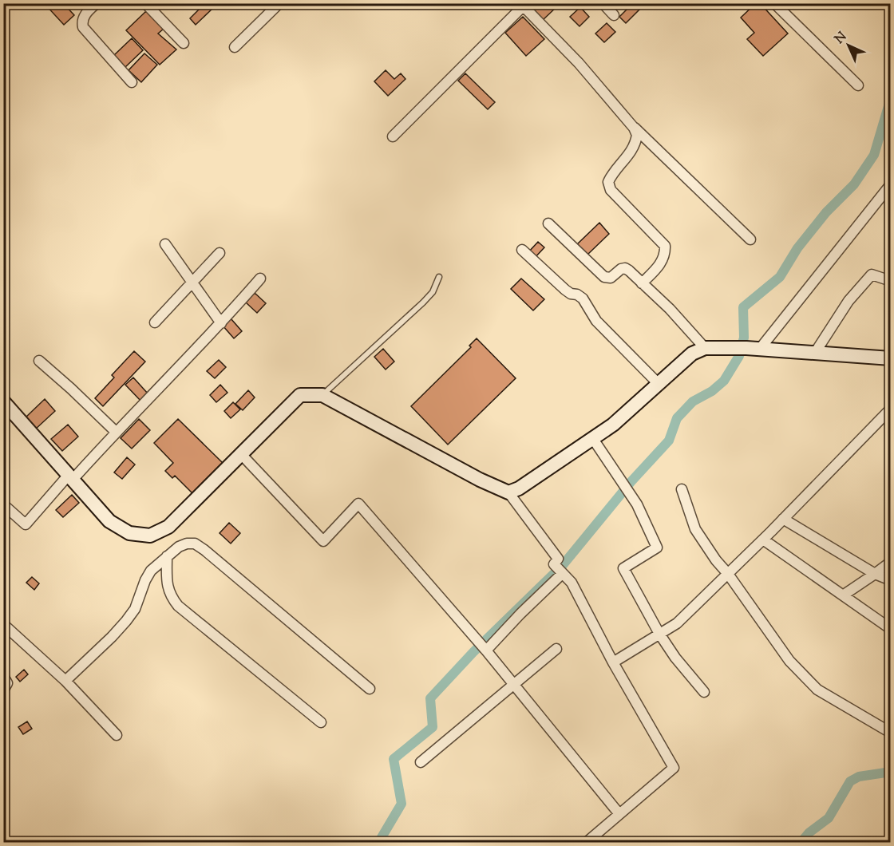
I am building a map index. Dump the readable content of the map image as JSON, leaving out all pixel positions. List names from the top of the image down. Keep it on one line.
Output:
{"north":"top left"}
